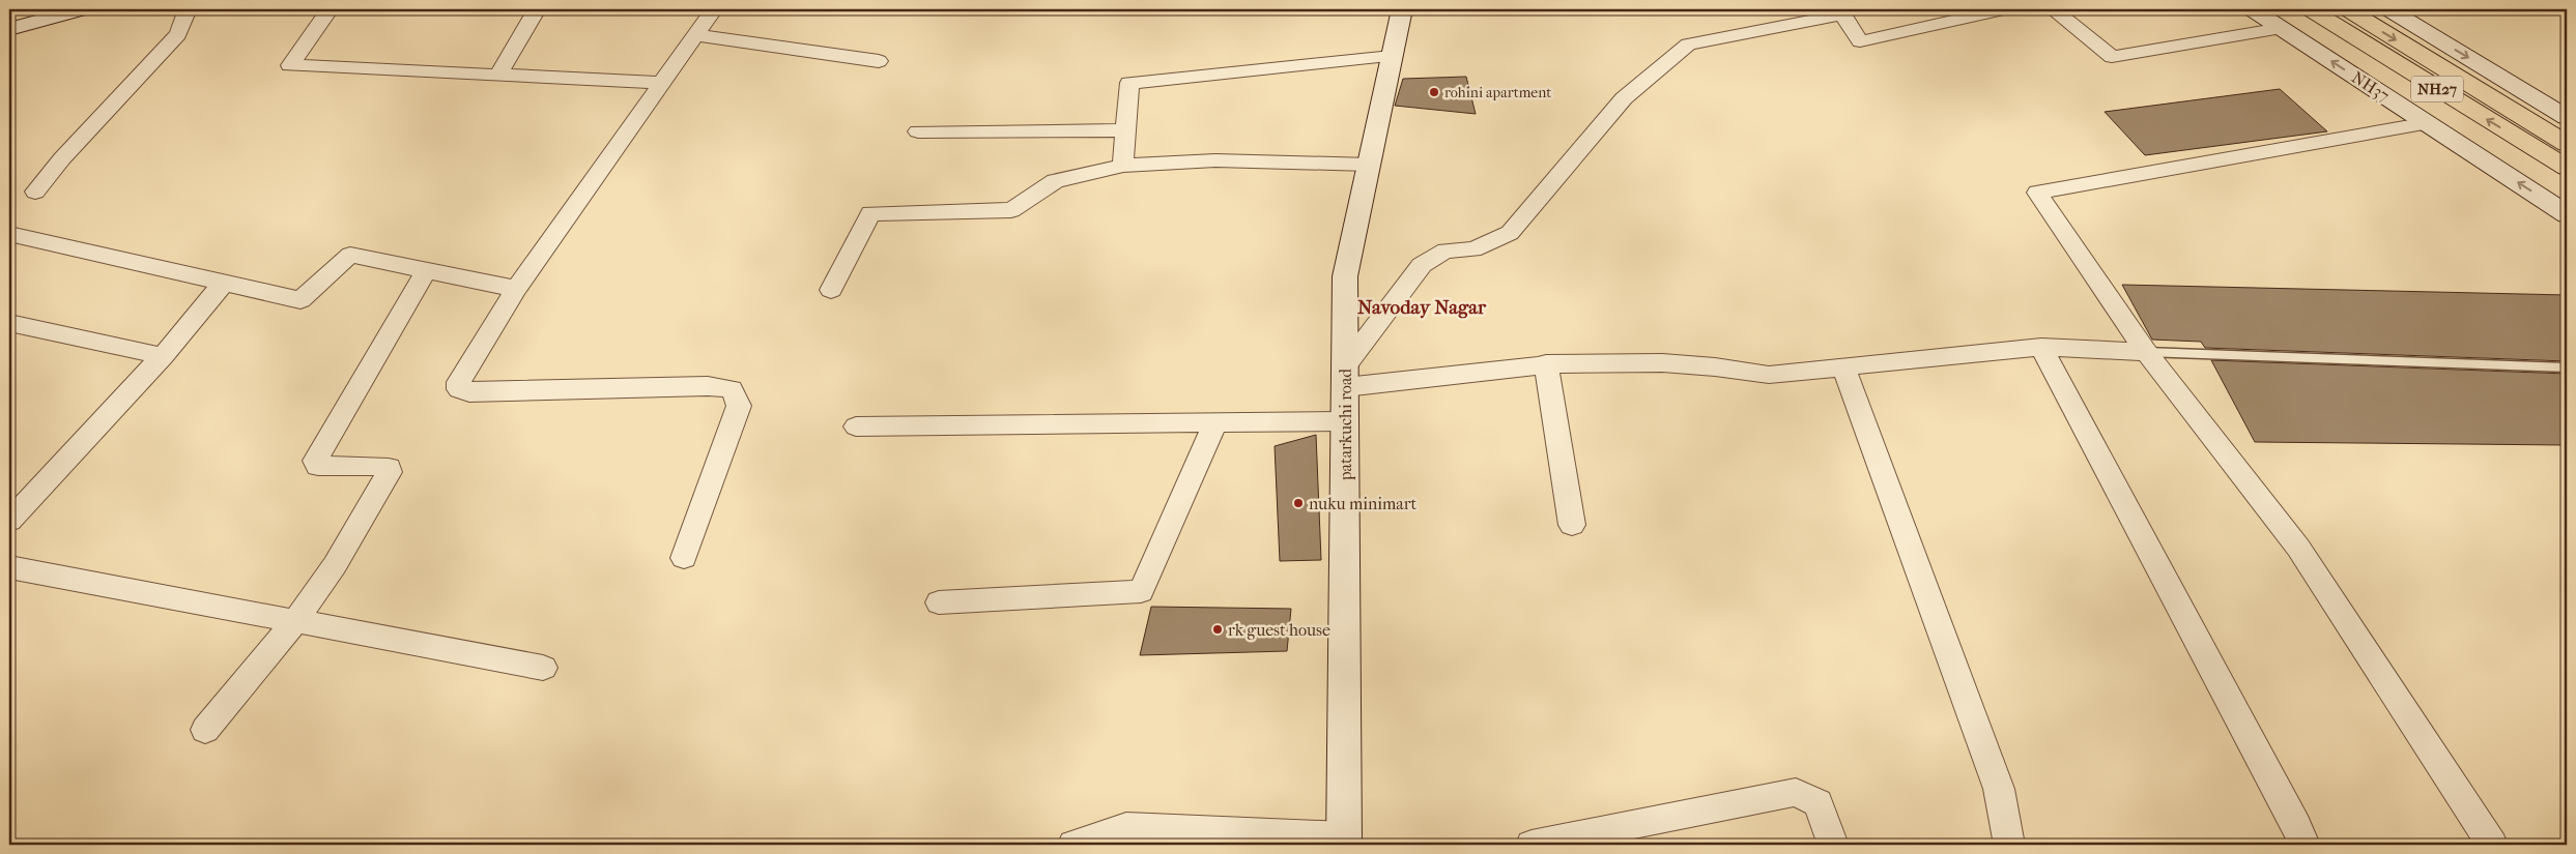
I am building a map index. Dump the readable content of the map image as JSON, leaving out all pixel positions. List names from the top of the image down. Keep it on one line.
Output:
{"streets":{"highway":["NH27"],"street":["NH37","patarkuchi road"]},"districts":["Navoday Nagar"],"places":["rohini apartment","nuku minimart","rk guest house"]}
